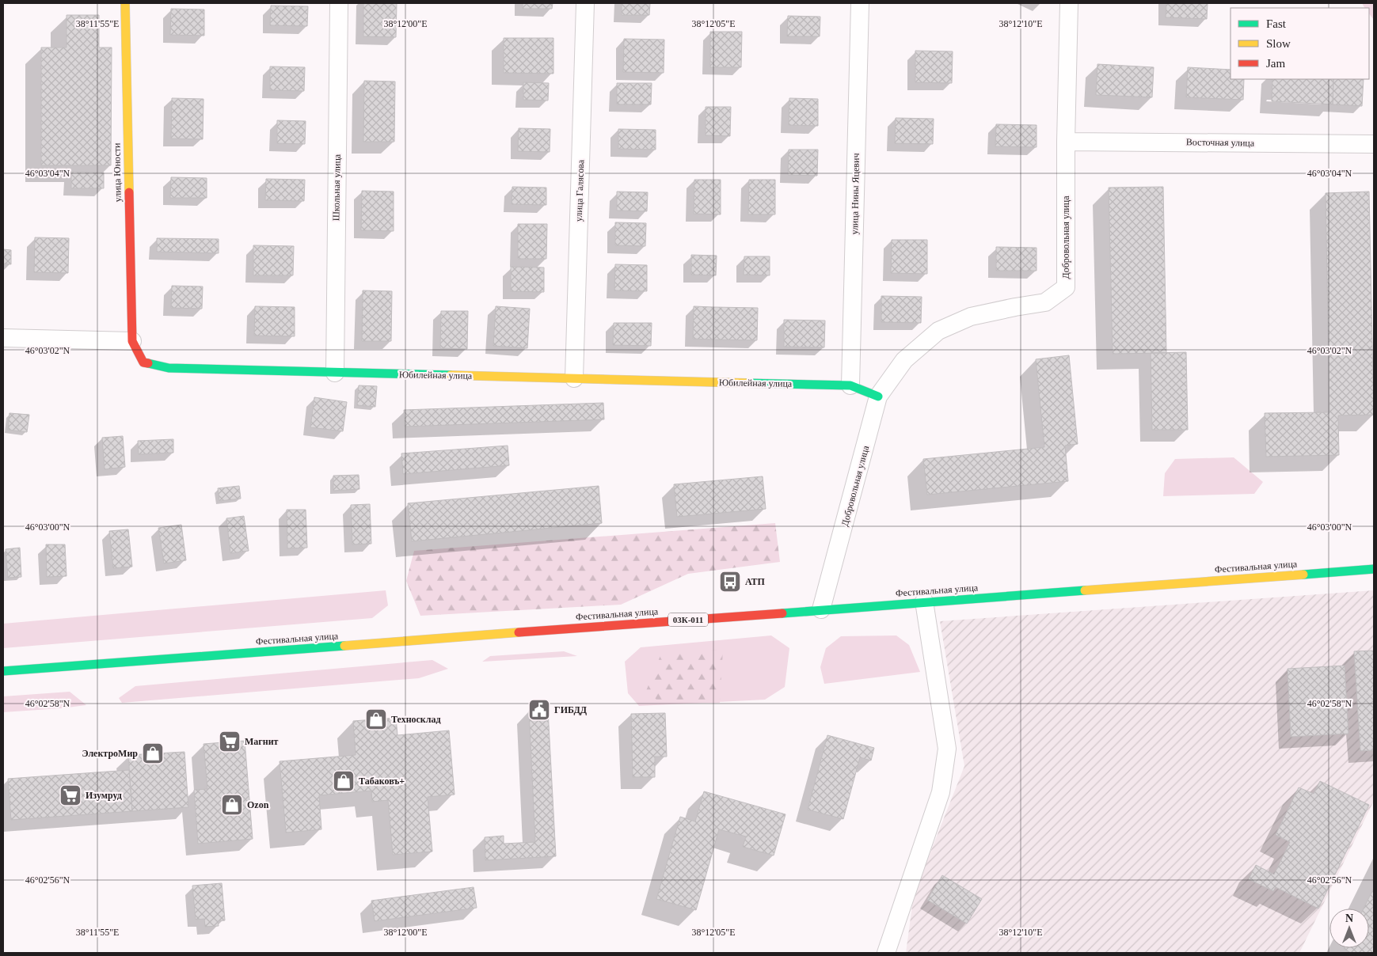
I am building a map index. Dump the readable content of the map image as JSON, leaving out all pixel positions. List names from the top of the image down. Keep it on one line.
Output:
{"streets":{"main road":["улица Юности","Юбилейная улица","Фестивальная улица","03К-011"],"street":["Восточная улица","Школьная улица","улица Галясова","улица Нины Яцевич","Добровольная улица"]},"crossings":[["Восточная улица","Добровольная улица"],["улица Юности","Юбилейная улица"],["Школьная улица","Юбилейная улица"],["улица Галясова","Юбилейная улица"],["улица Нины Яцевич","Юбилейная улица"],["Добровольная улица","Юбилейная улица"],["Добровольная улица","Фестивальная улица"]],"places":{"bus stop":["АТП"],"public building":["ГИБДД"],"shop":["Техносклад","ЭлектроМир","Табаковъ+","Ozon"],"supermarket":["Магнит","Изумруд"]},"legend":["Fast","Slow","Jam"],"north":"top","coordinates":["38°11'55\"E","38°12'00\"E","38°12'05\"E","38°12'10\"E","46°03'04\"N","46°03'02\"N","46°03'00\"N","46°02'58\"N","46°02'56\"N"]}
